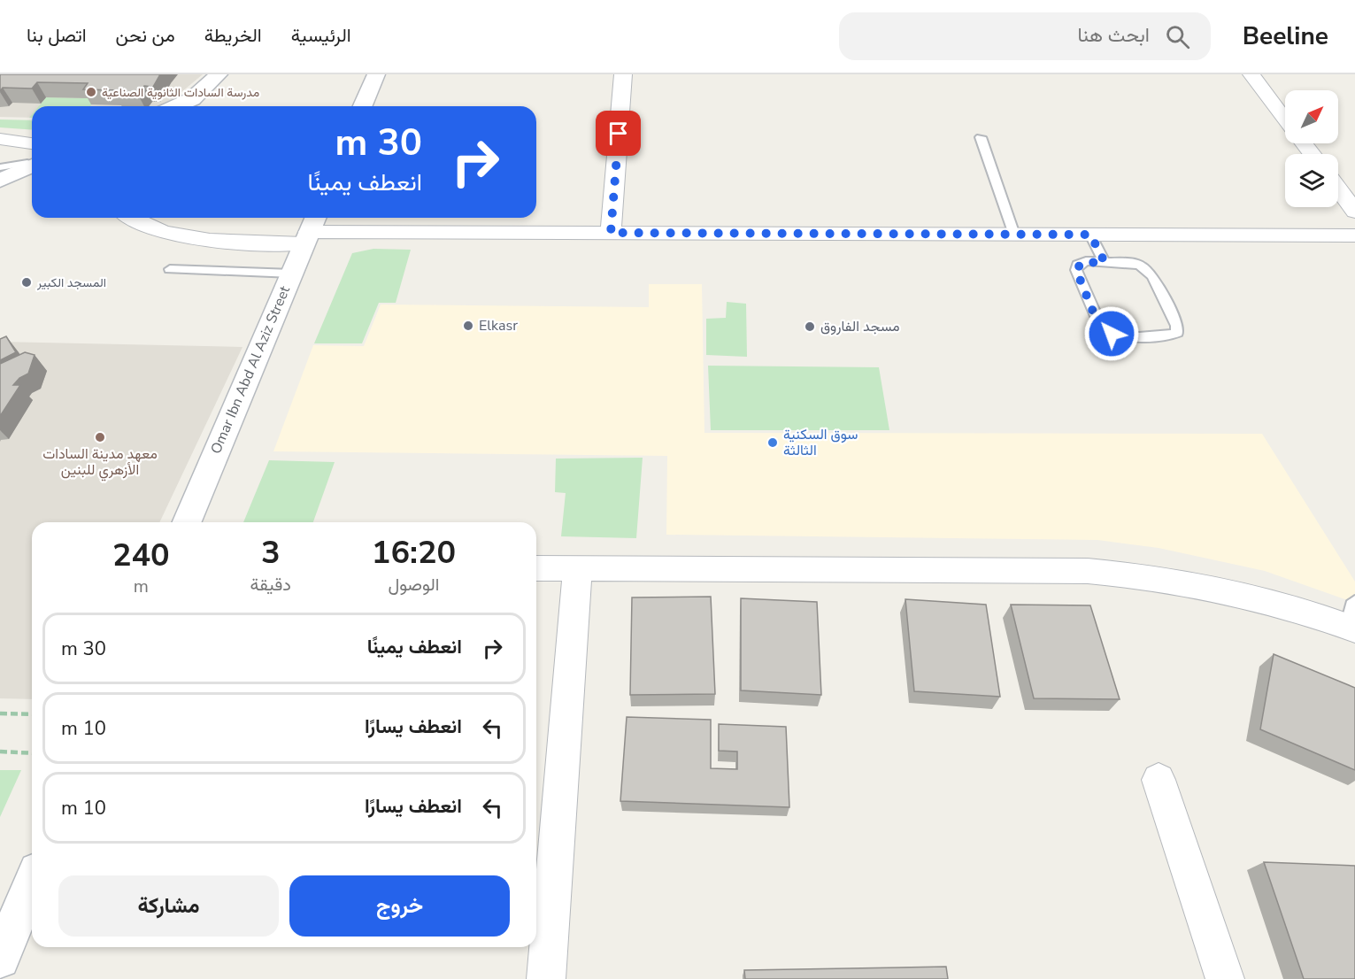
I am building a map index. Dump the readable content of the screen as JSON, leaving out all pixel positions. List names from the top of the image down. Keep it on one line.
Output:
{"streets":{"street":["Omar Ibn Abd Al Aziz Street"]},"places":["مدرسة السادات الثانوية الصناعية","المسجد الكبير","Elkasr","مسجد الفاروق","معهد مدينة السادات الأزهري للبنين","سوق السكنية الثالثة"],"north":"top right","page":{"header":"Beeline","search":"ابحث هنا","nav":["الرئيسية","الخريطة","من نحن","اتصل بنا"],"turn":["30 m","انعطف يمينًا"],"eta":["16:20","الوصول","3","دقيقة","240","m"],"list":[{"name":"انعطف يمينًا","value":"30 m"},{"name":"انعطف يسارًا","value":"10 m"},{"name":"انعطف يسارًا","value":"10 m"}],"buttons":["خروج","مشاركة"]}}
